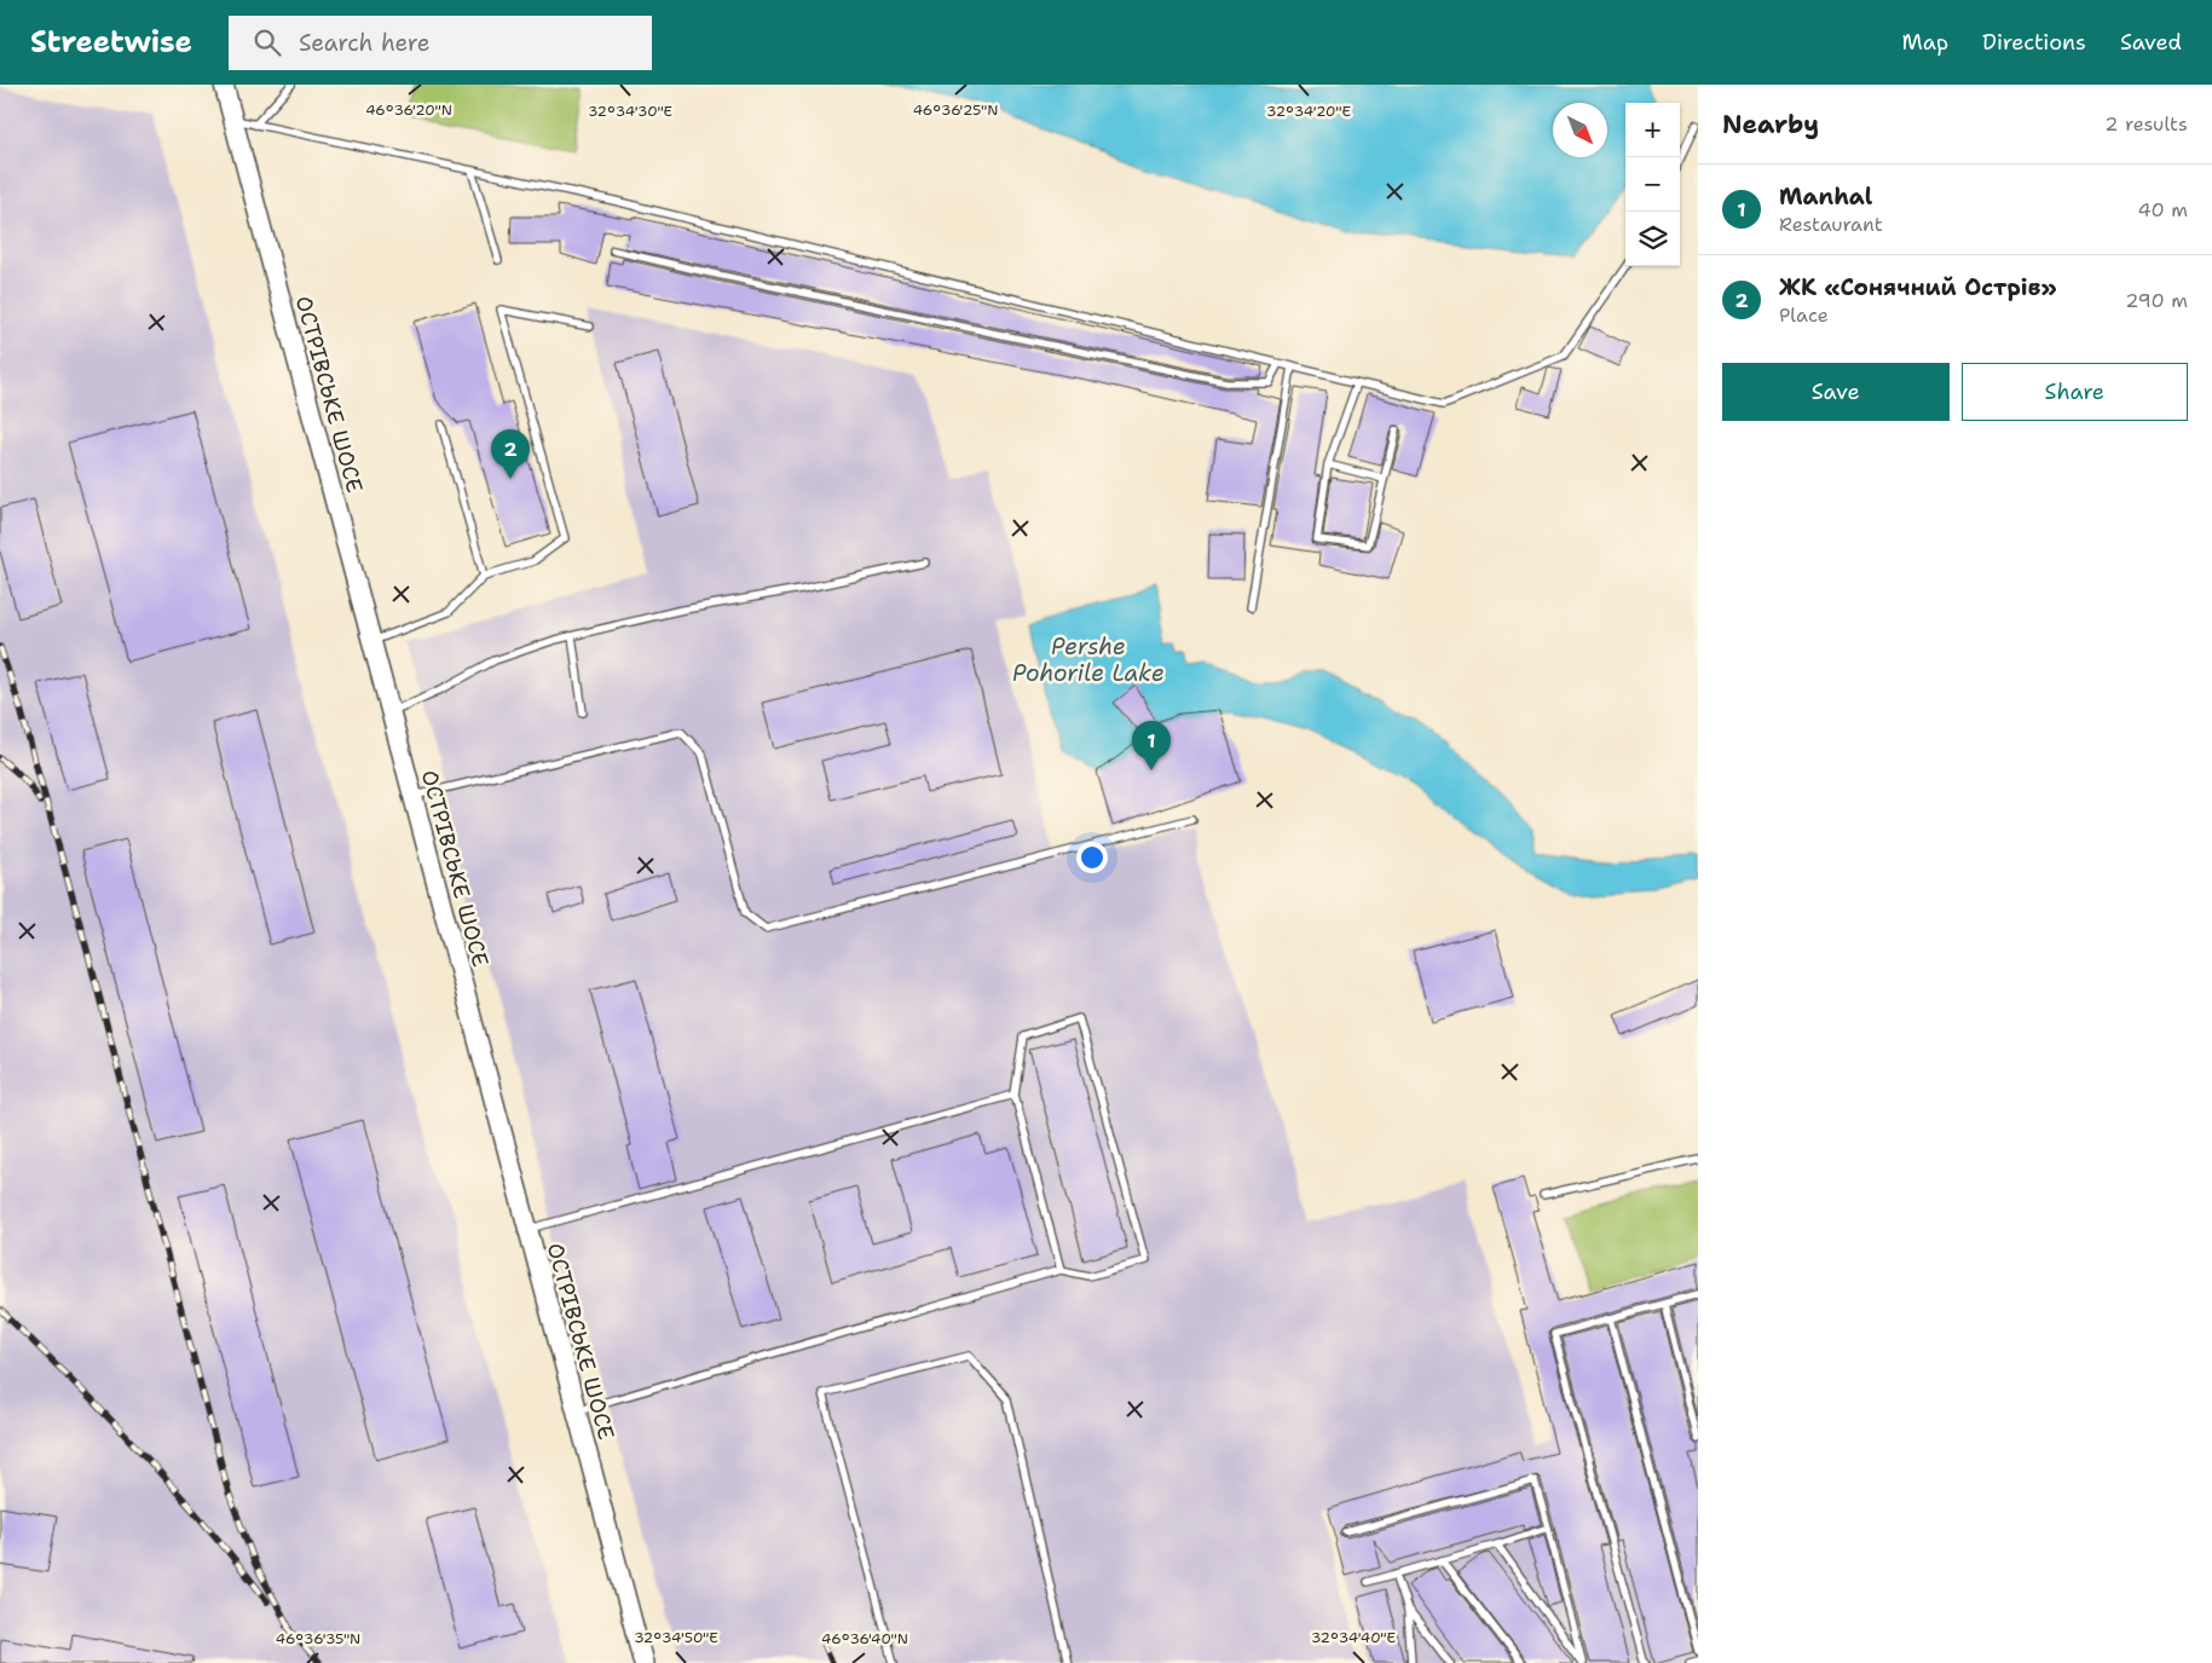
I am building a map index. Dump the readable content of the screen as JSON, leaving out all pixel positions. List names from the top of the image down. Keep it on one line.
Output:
{"streets":{"street":["ОСТРІВСЬКЕ ШОСЕ"]},"water":["Pershe Pohorile Lake"],"north":"bottom right","page":{"header":"Streetwise","search":"Search here","nav":["Map","Directions","Saved"],"heading":["Nearby","2 results"],"map_buttons":["+","−"],"list":[{"mark":"1","name":"Manhal","note":"Restaurant","value":"40 m"},{"mark":"2","name":"ЖК «Сонячний Острів»","note":"Place","value":"290 m"}],"buttons":["Save","Share"],"pins":["2","1"]},"coordinates":["46°36'20\"N","46°36'25\"N","32°34'30\"E","32°34'20\"E","32°34'50\"E","32°34'40\"E","46°36'35\"N","46°36'40\"N"]}
